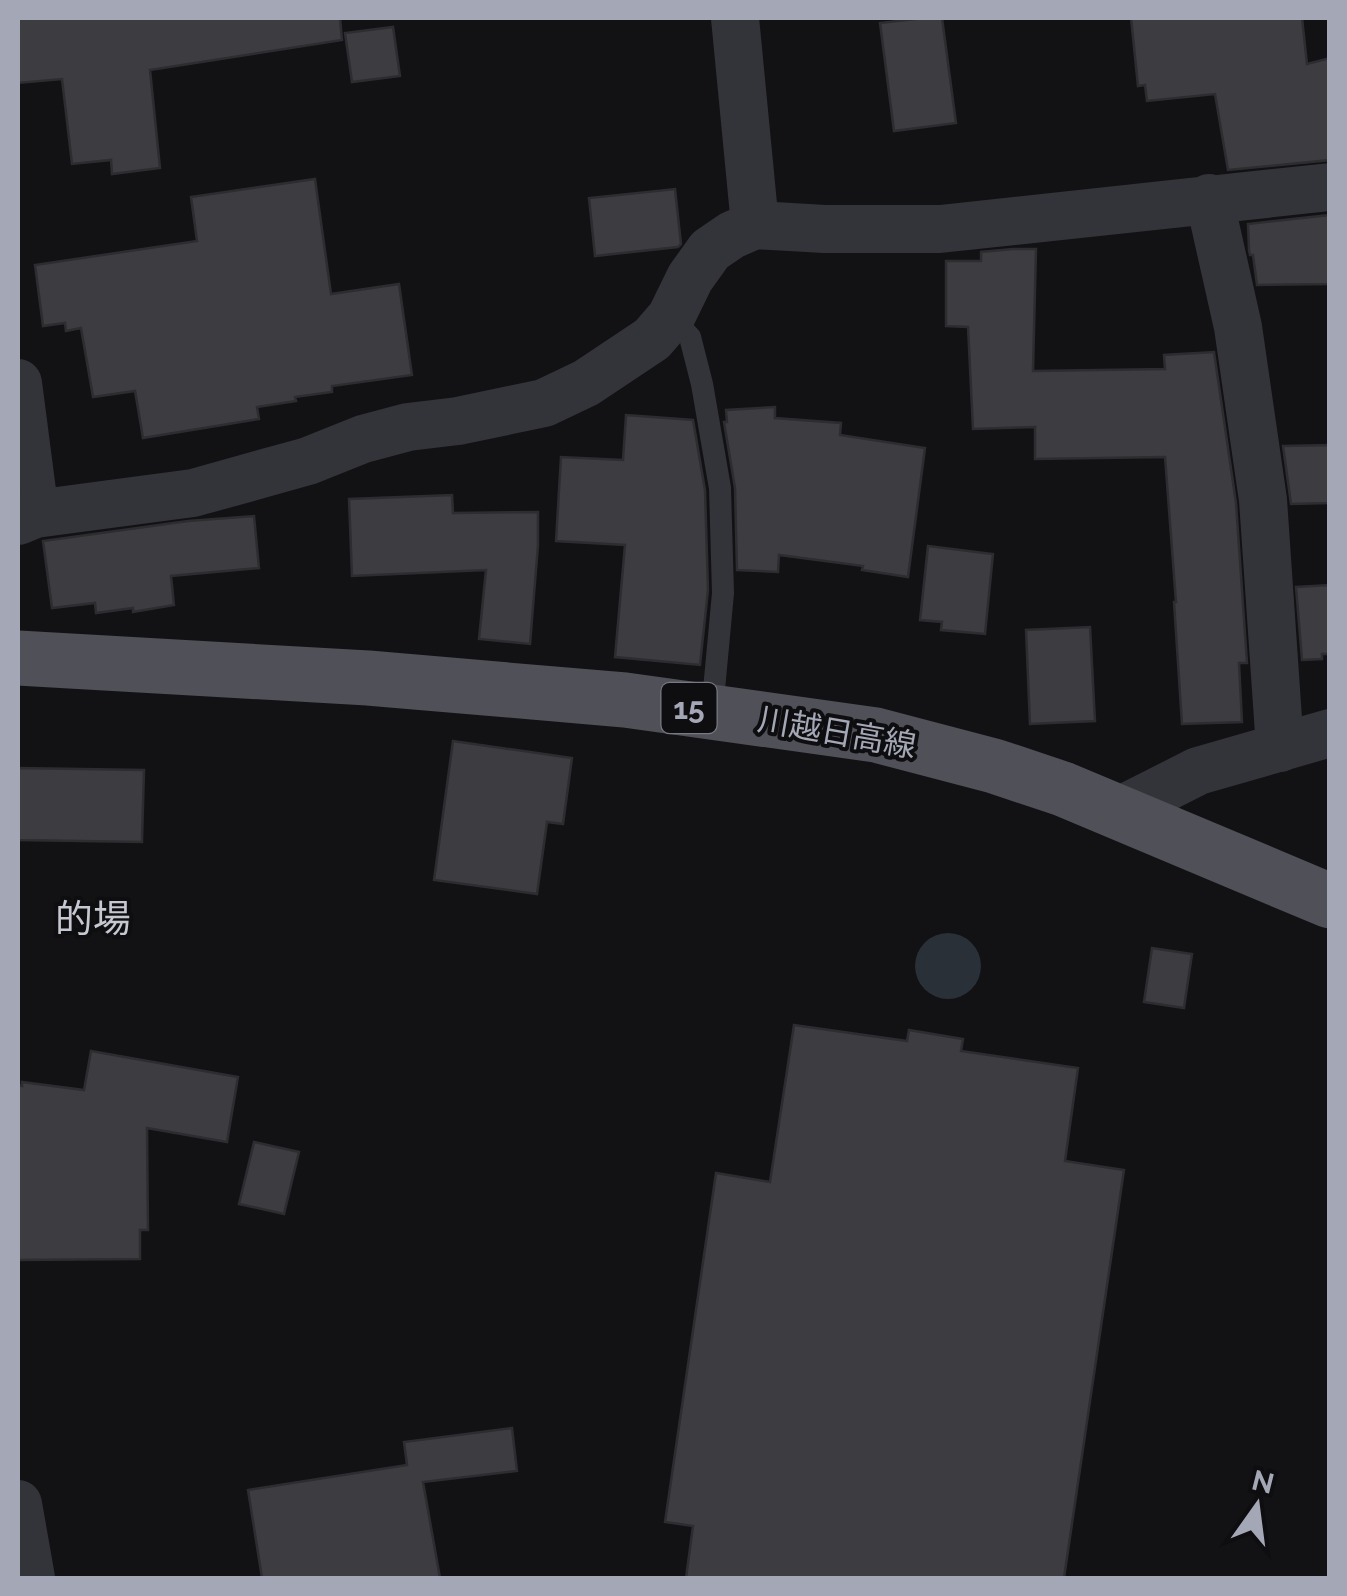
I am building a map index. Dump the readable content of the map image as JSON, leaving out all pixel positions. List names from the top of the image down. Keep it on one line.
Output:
{"streets":{"main road":["15","川越日高線"]},"districts":["的場"],"north":"top"}
